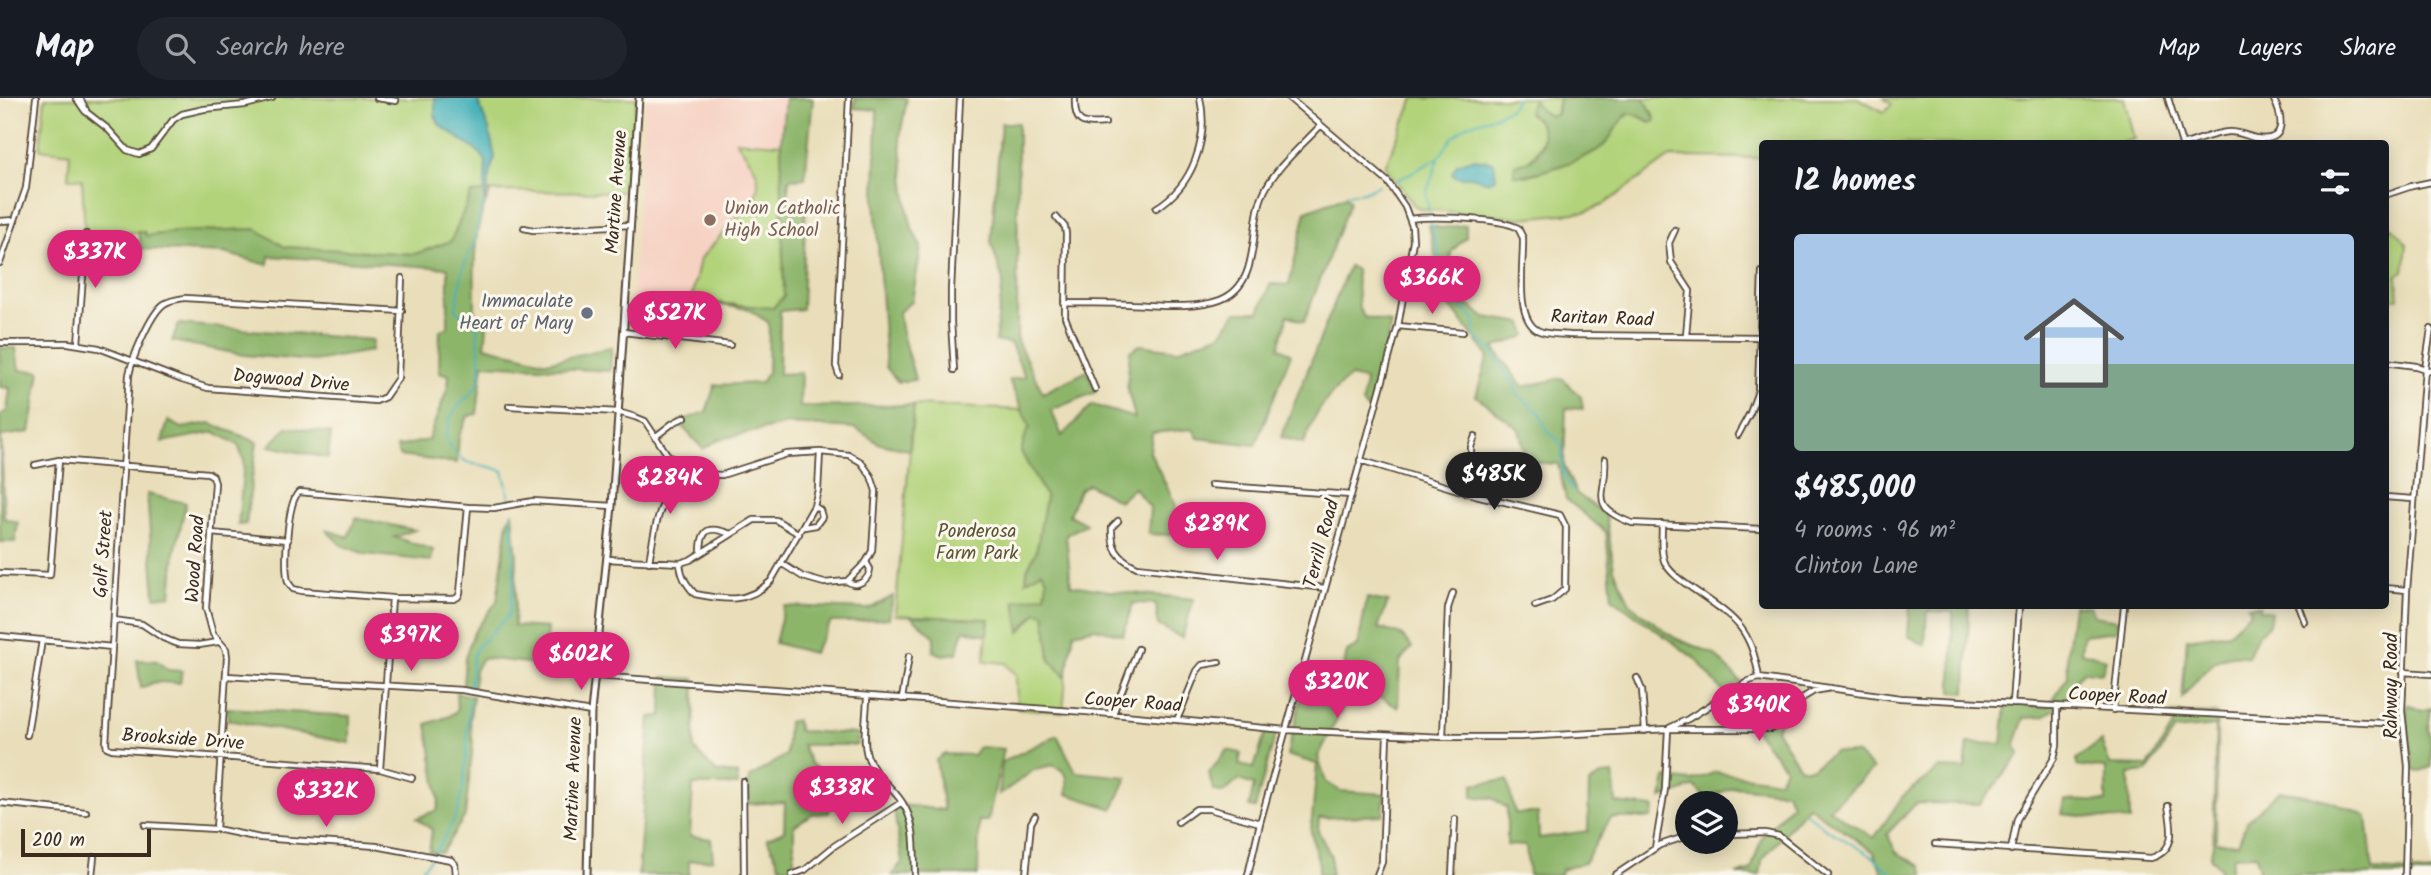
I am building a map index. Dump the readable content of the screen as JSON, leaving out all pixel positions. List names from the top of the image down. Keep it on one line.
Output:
{"streets":{"main road":["Martine Avenue"],"street":["Raritan Road","Dogwood Drive","Terrill Road","Golf Street","Wood Road","Rahway Road","Cooper Road","Brookside Drive"]},"crossings":[["Martine Avenue","Cooper Road"],["Raritan Road","Terrill Road"],["Dogwood Drive","Golf Street"],["Terrill Road","Cooper Road"],["Golf Street","Wood Road"],["Golf Street","Brookside Drive"],["Wood Road","Brookside Drive"],["Rahway Road","Cooper Road"]],"parks":["Ponderosa Farm Park"],"places":["Union Catholic High School","Immaculate Heart of Mary"],"scale_bar":"200 m","page":{"header":"Map","search":"Search here","nav":["Map","Layers","Share"],"heading":"12 homes","list":[{"name":"$485,000","note":"4 rooms · 96 m² · Clinton Lane"}],"price":["$337K","$366K","$527K","$485K","$284K","$289K","$397K","$602K","$320K","$340K","$338K","$332K"],"scale":"200 m"}}
